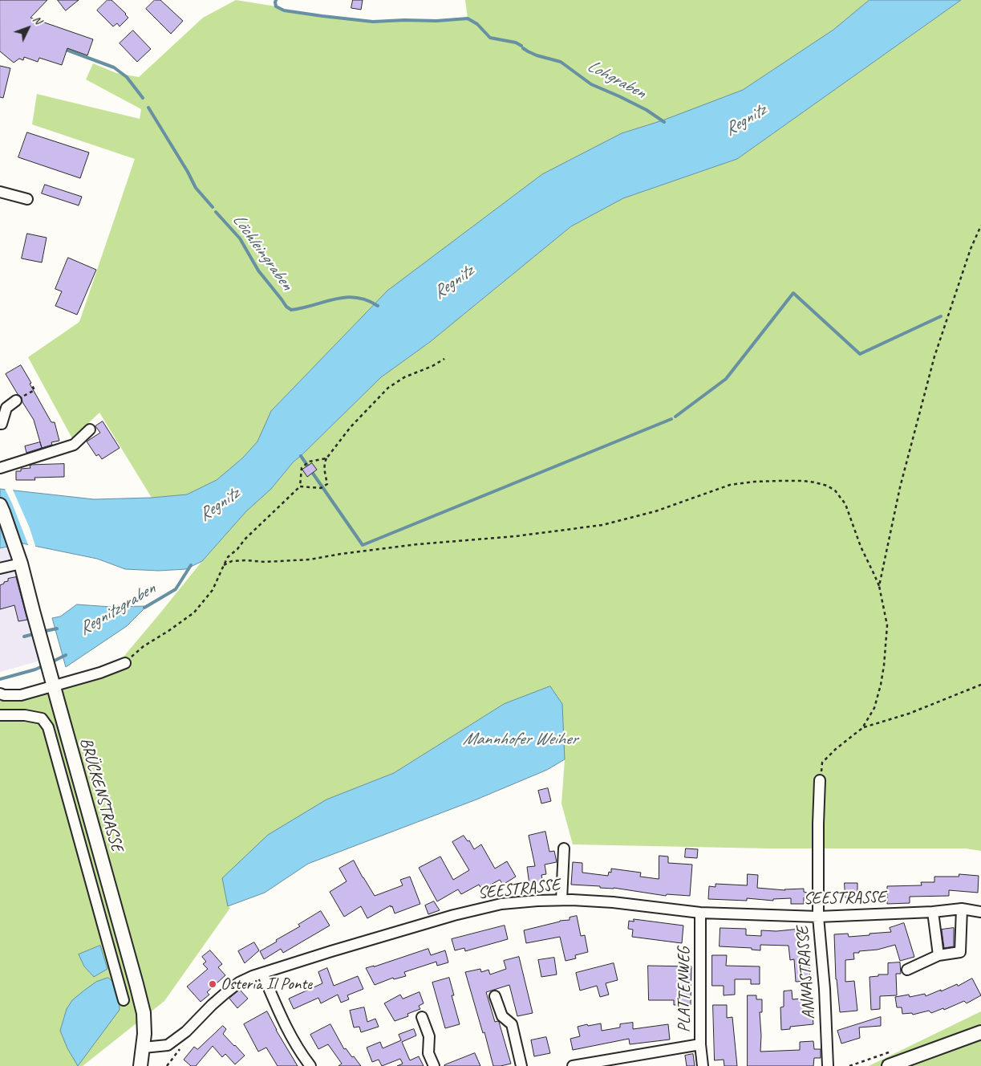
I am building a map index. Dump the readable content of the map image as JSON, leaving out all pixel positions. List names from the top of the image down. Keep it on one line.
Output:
{"streets":{"main road":["BRÜCKENSTRASSE"],"street":["SEESTRASSE","ANNASTRASSE","PLATTENWEG"]},"crossings":[["BRÜCKENSTRASSE","SEESTRASSE"],["SEESTRASSE","ANNASTRASSE"],["SEESTRASSE","PLATTENWEG"]],"water":["Lohgraben","Regnitz","Löchleingraben","Regnitzgraben","Mannhofer Weiher"],"places":["Osteria Il Ponte"],"north":"top right"}
